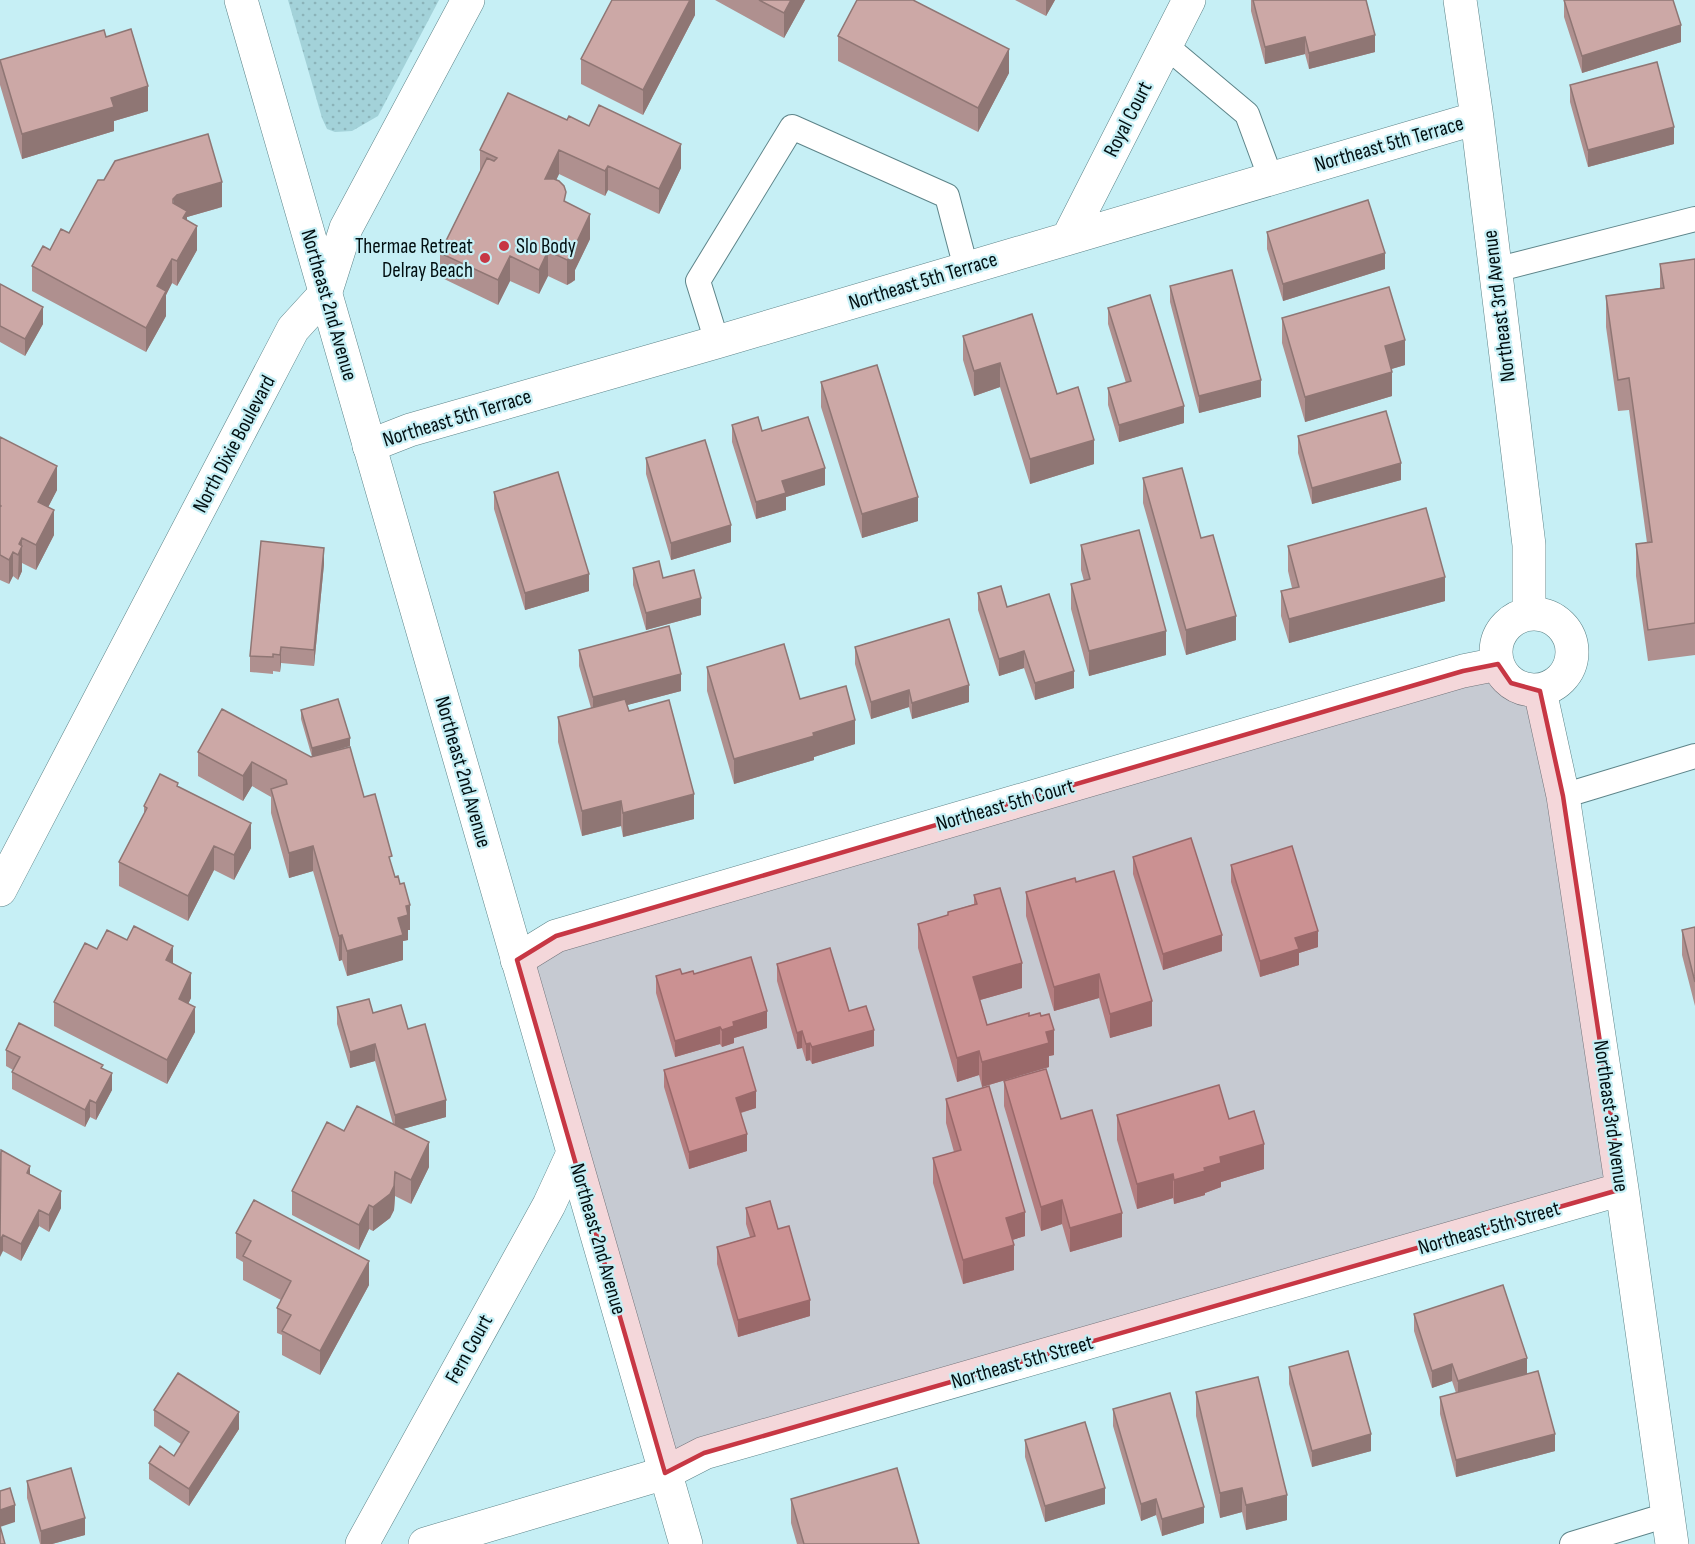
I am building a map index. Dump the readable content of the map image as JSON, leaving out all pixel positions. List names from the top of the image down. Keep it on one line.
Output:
{"streets":{"street":["Royal Court","Northeast 5th Terrace","Northeast 2nd Avenue","Northeast 3rd Avenue","North Dixie Boulevard","Northeast 5th Court","Northeast 5th Street","Fern Court"]},"crossings":[["Royal Court","Northeast 5th Terrace"],["Northeast 5th Terrace","Northeast 2nd Avenue"],["Northeast 5th Terrace","Northeast 3rd Avenue"],["Northeast 2nd Avenue","North Dixie Boulevard"],["Northeast 2nd Avenue","Northeast 5th Court"],["Northeast 2nd Avenue","Northeast 5th Street"],["Northeast 2nd Avenue","Fern Court"],["Northeast 3rd Avenue","Northeast 5th Court"],["Northeast 3rd Avenue","Northeast 5th Street"]],"places":["Slo Body","Thermae Retreat Delray Beach"]}
